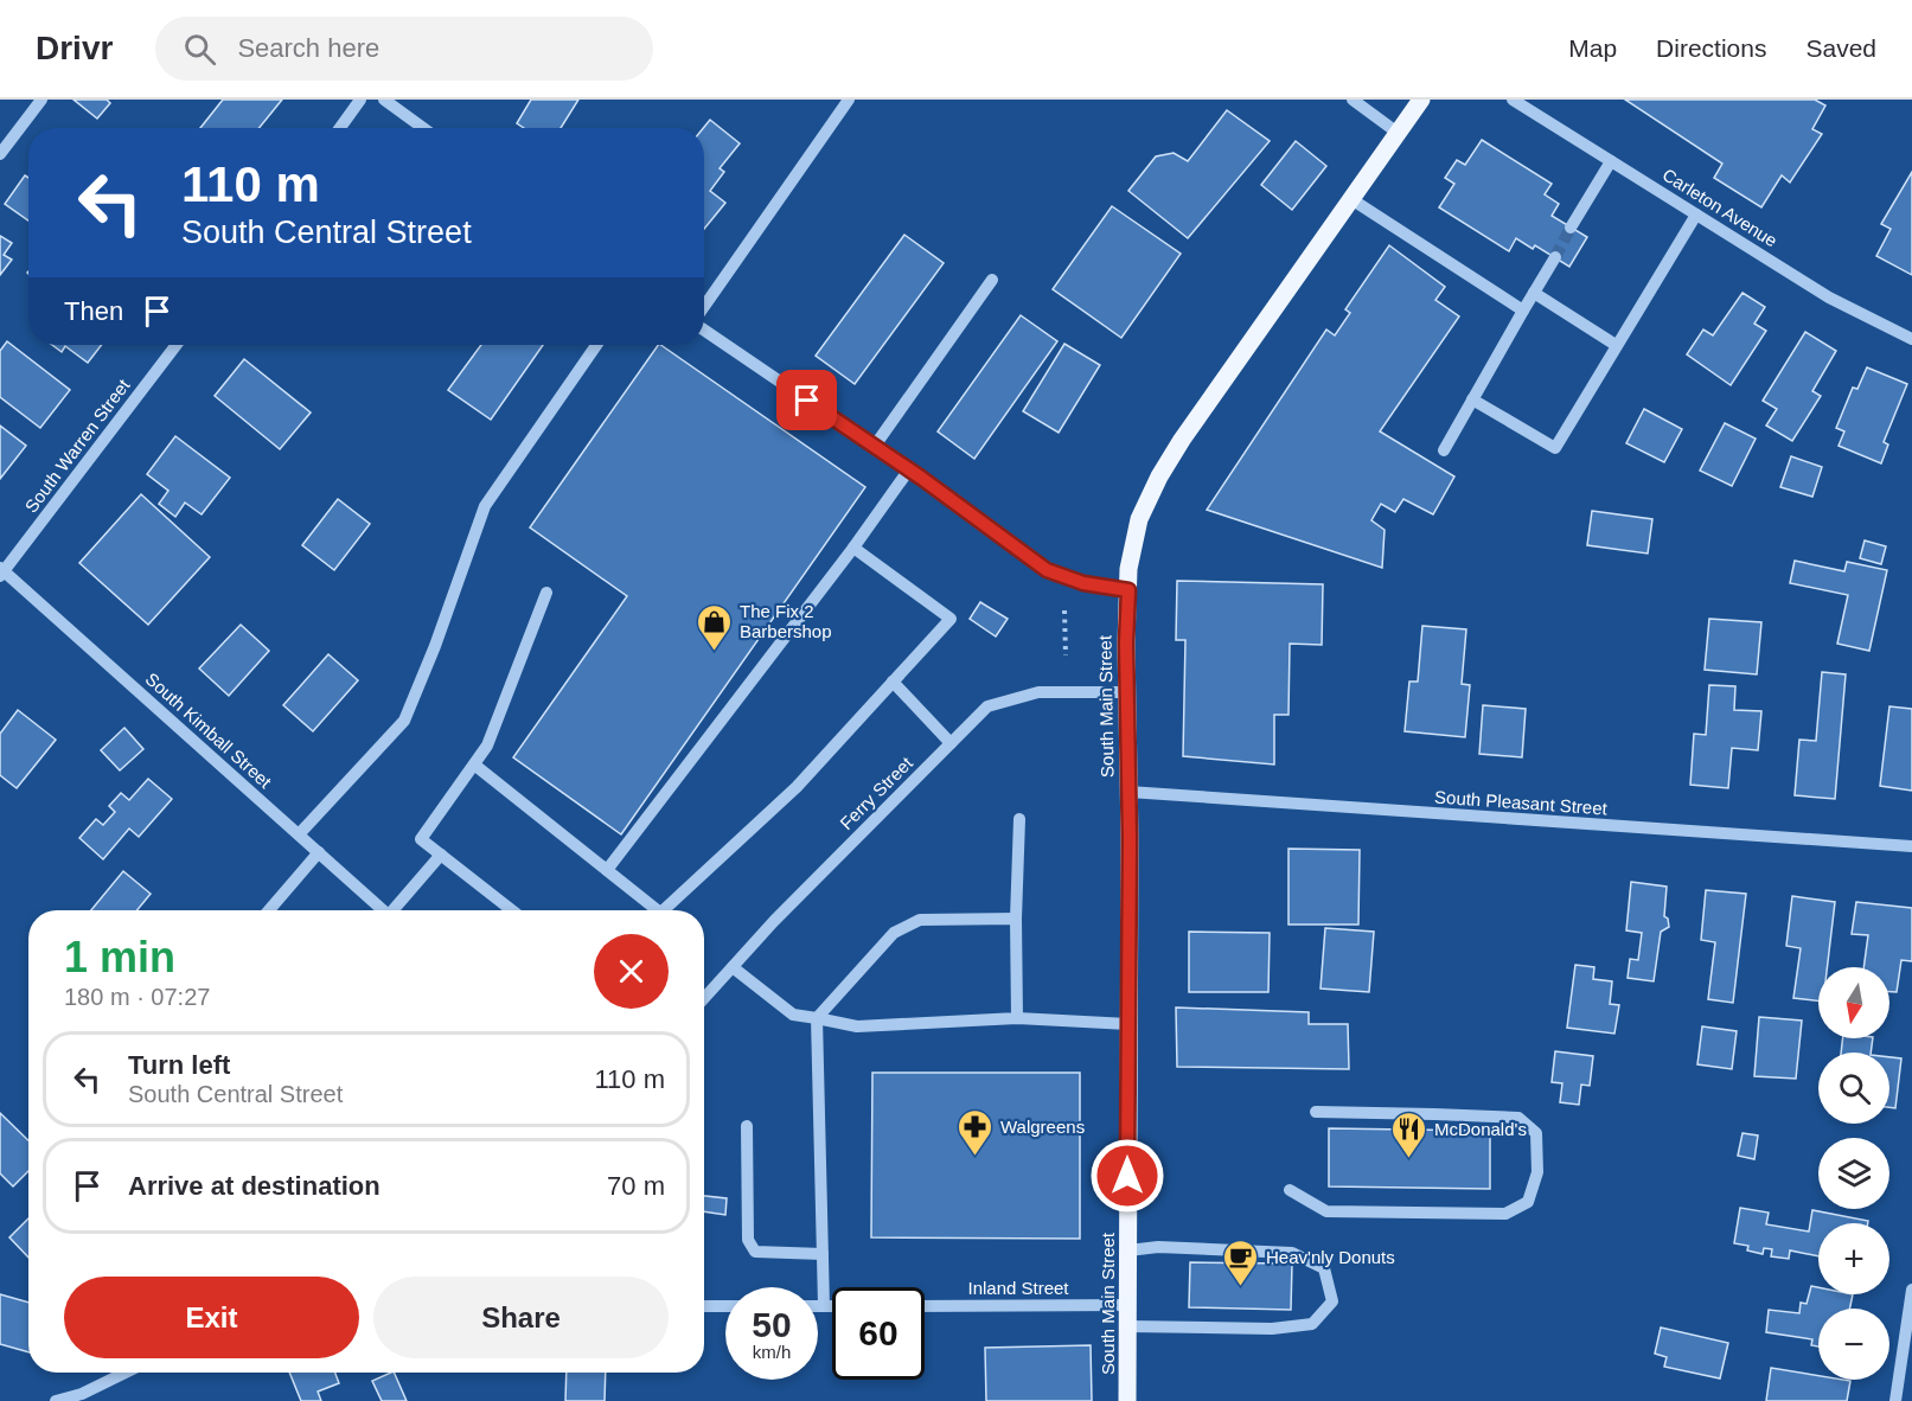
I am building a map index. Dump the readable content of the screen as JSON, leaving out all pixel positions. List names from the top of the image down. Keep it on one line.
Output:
{"streets":{"main road":["South Main Street"],"street":["Carleton Avenue","South Warren Street","South Kimball Street","Ferry Street","South Pleasant Street","Inland Street"]},"crossings":[["South Warren Street","South Kimball Street"],["South Main Street","Ferry Street"],["South Main Street","South Pleasant Street"],["South Main Street","Inland Street"]],"places":{"shop":["The Fix 2 Barbershop"],"pharmacy":["Walgreens"],"restaurant":["McDonald's"],"cafe":["Heav'nly Donuts"]},"north":"bottom","page":{"header":"Drivr","search":"Search here","nav":["Map","Directions","Saved"],"turn":["110 m","South Central Street"],"then":"Then","heading":["1 min","180 m · 07:27"],"map_buttons":["+","−"],"list":[{"name":"Turn left","note":"South Central Street","value":"110 m"},{"name":"Arrive at destination","value":"70 m"}],"buttons":["Exit","Share"],"speed":"50 km/h","limit":"60"}}
